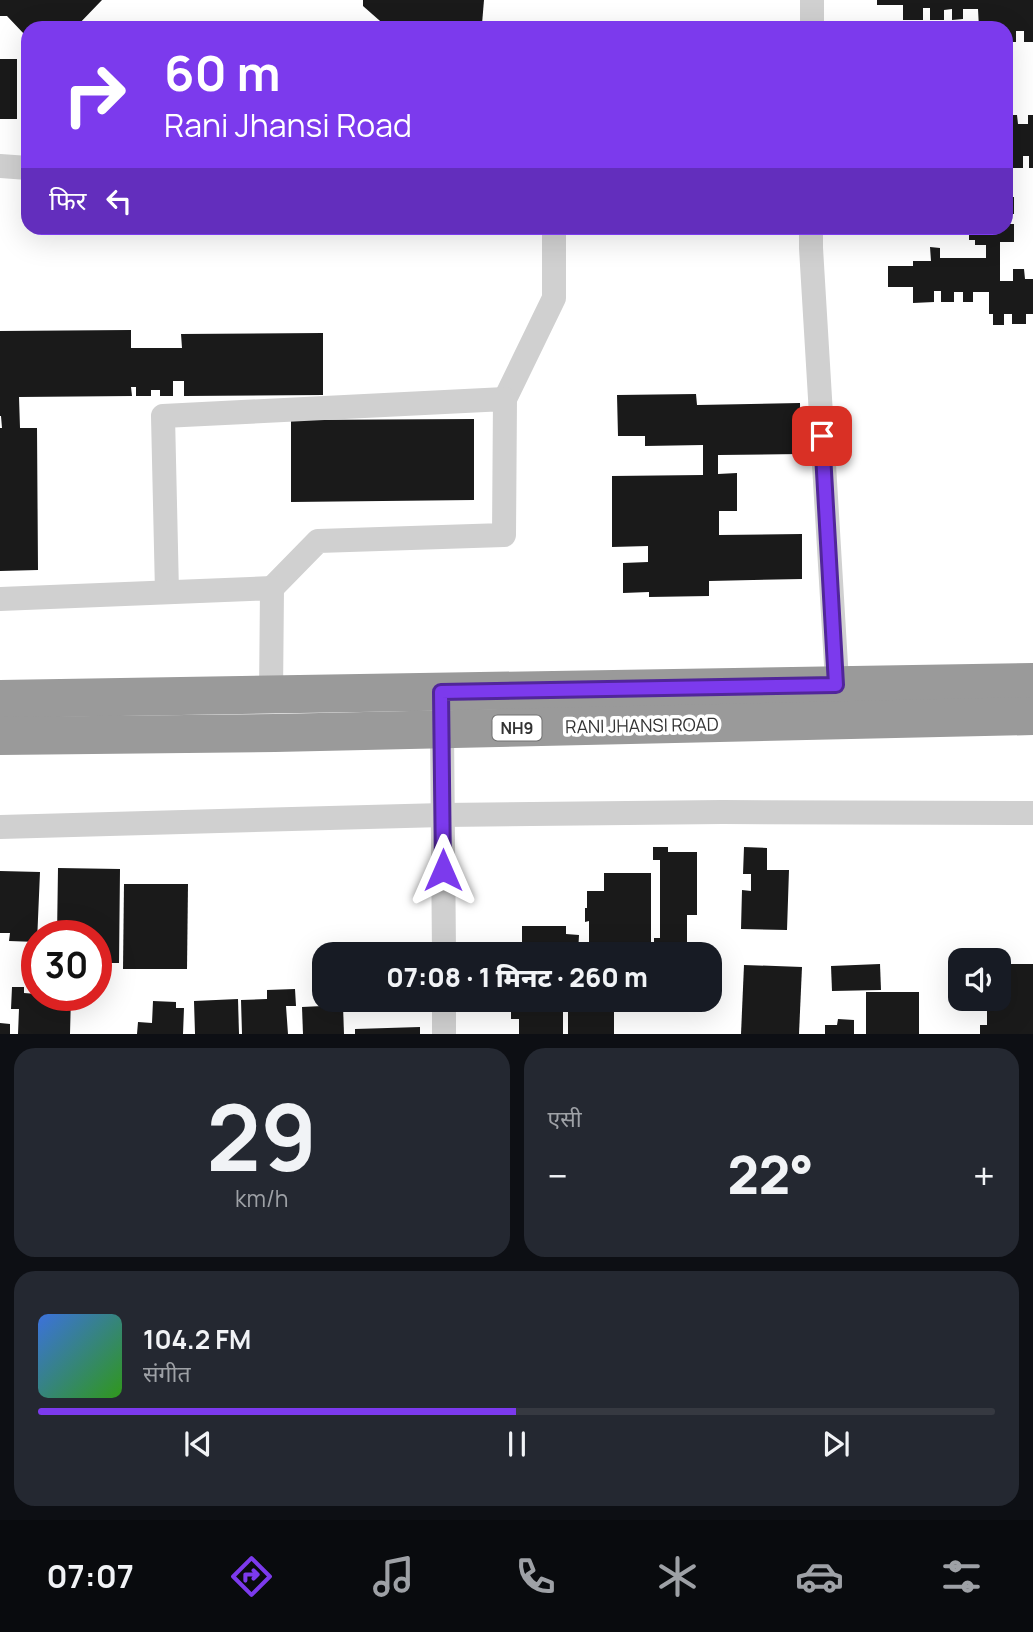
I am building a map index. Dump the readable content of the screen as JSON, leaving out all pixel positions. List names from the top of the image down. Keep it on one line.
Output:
{"streets":{"highway":["RANI JHANSI ROAD","NH9"]},"page":{"turn":["60 m","Rani Jhansi Road"],"then":"फिर","limit":"30","trip":"07:08 · 1 मिनट · 260 m","tile":[["29","km/h"],"एसी"],"heat":["−","22°","+"],"song":["104.2 FM","संगीत"],"tabs":"07:07"}}
